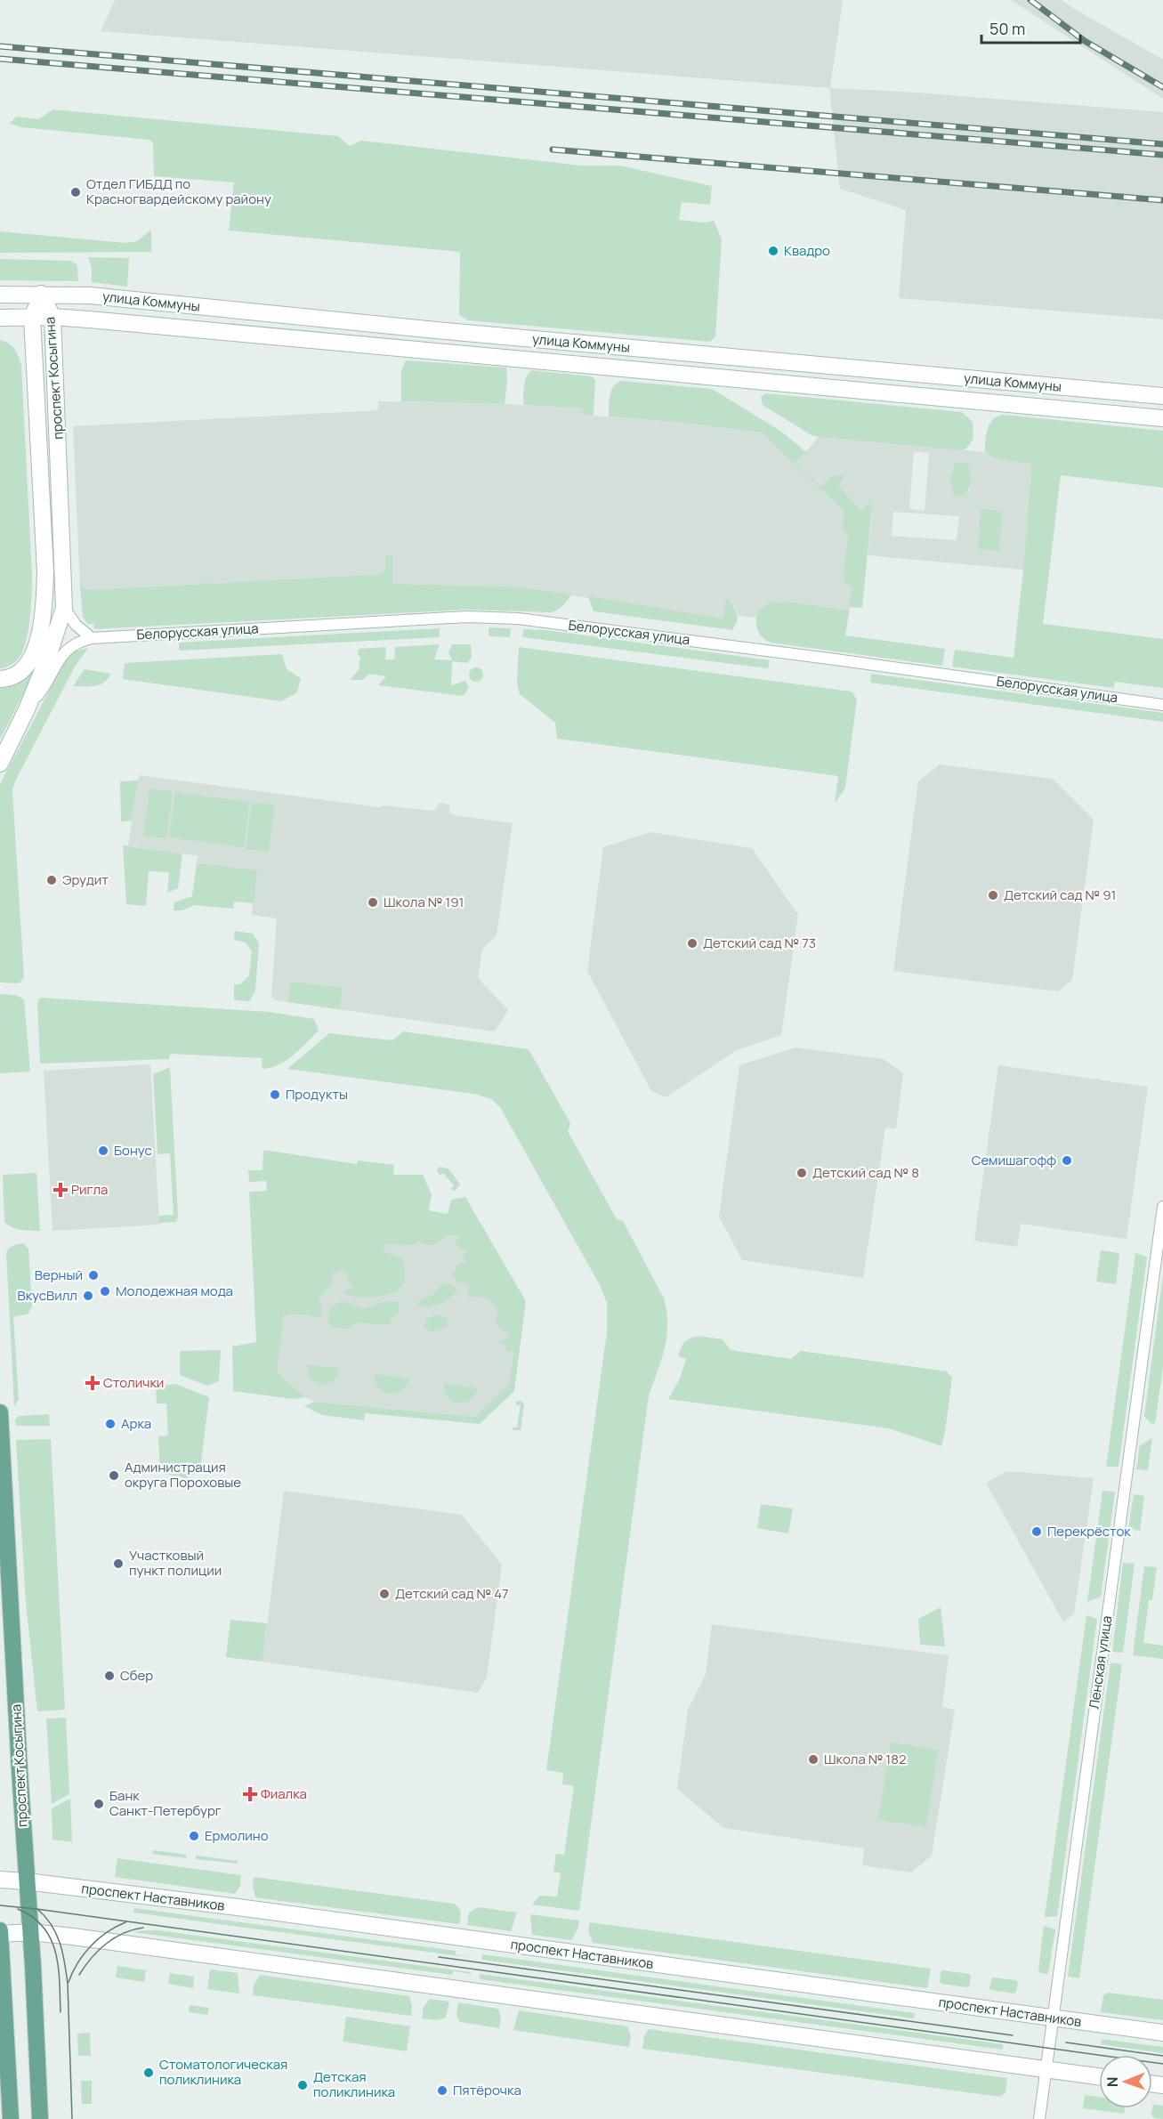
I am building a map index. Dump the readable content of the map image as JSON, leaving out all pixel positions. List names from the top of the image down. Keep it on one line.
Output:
{"streets":{"main road":["улица Коммуны","проспект Косыгина","проспект Наставников"],"street":["Белорусская улица","Ленская улица"]},"crossings":[["улица Коммуны","проспект Косыгина"],["проспект Косыгина","Белорусская улица"],["проспект Косыгина","проспект Наставников"],["Ленская улица","проспект Наставников"]],"places":{"other":["Отдел ГИБДД по Красногвардейскому району","Квадро","Эрудит","Детский сад № 91","Школа № 191","Детский сад № 73","Продукты","Бонус","Семишагофф","Детский сад № 8","Верный","Молодежная мода","ВкусВилл","Арка","Администрация округа Пороховые","Перекрёсток","Участковый пункт полиции","Детский сад № 47","Сбер","Школа № 182","Банк Санкт-Петербург","Ермолино","Стоматологическая поликлиника","Детская поликлиника","Пятёрочка"],"health":["Ригла","Столички","Фиалка"]},"scale_bar":"50 m","north":"left"}
